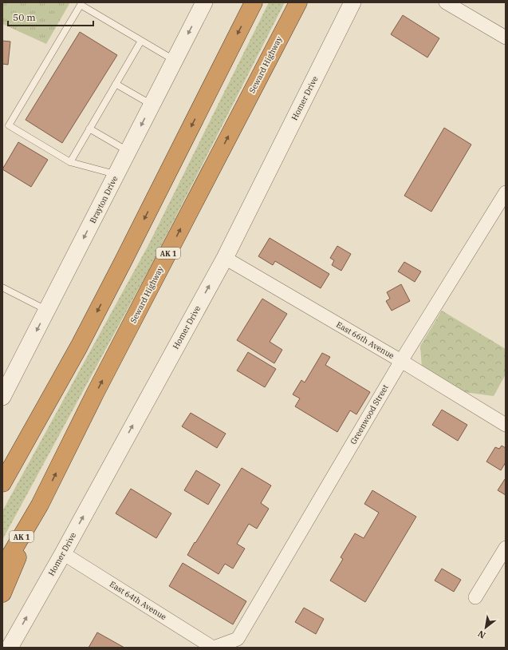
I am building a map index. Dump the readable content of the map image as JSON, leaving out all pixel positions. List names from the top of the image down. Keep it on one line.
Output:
{"streets":{"highway":["Seward Highway","AK 1"],"street":["Homer Drive","Brayton Drive","East 66th Avenue","Greenwood Street","East 64th Avenue"]},"crossings":[["Homer Drive","East 66th Avenue"],["Homer Drive","East 64th Avenue"],["East 66th Avenue","Greenwood Street"],["Greenwood Street","East 64th Avenue"]],"one_way":["Homer Drive","Brayton Drive"],"scale_bar":"50 m","north":"bottom left"}
